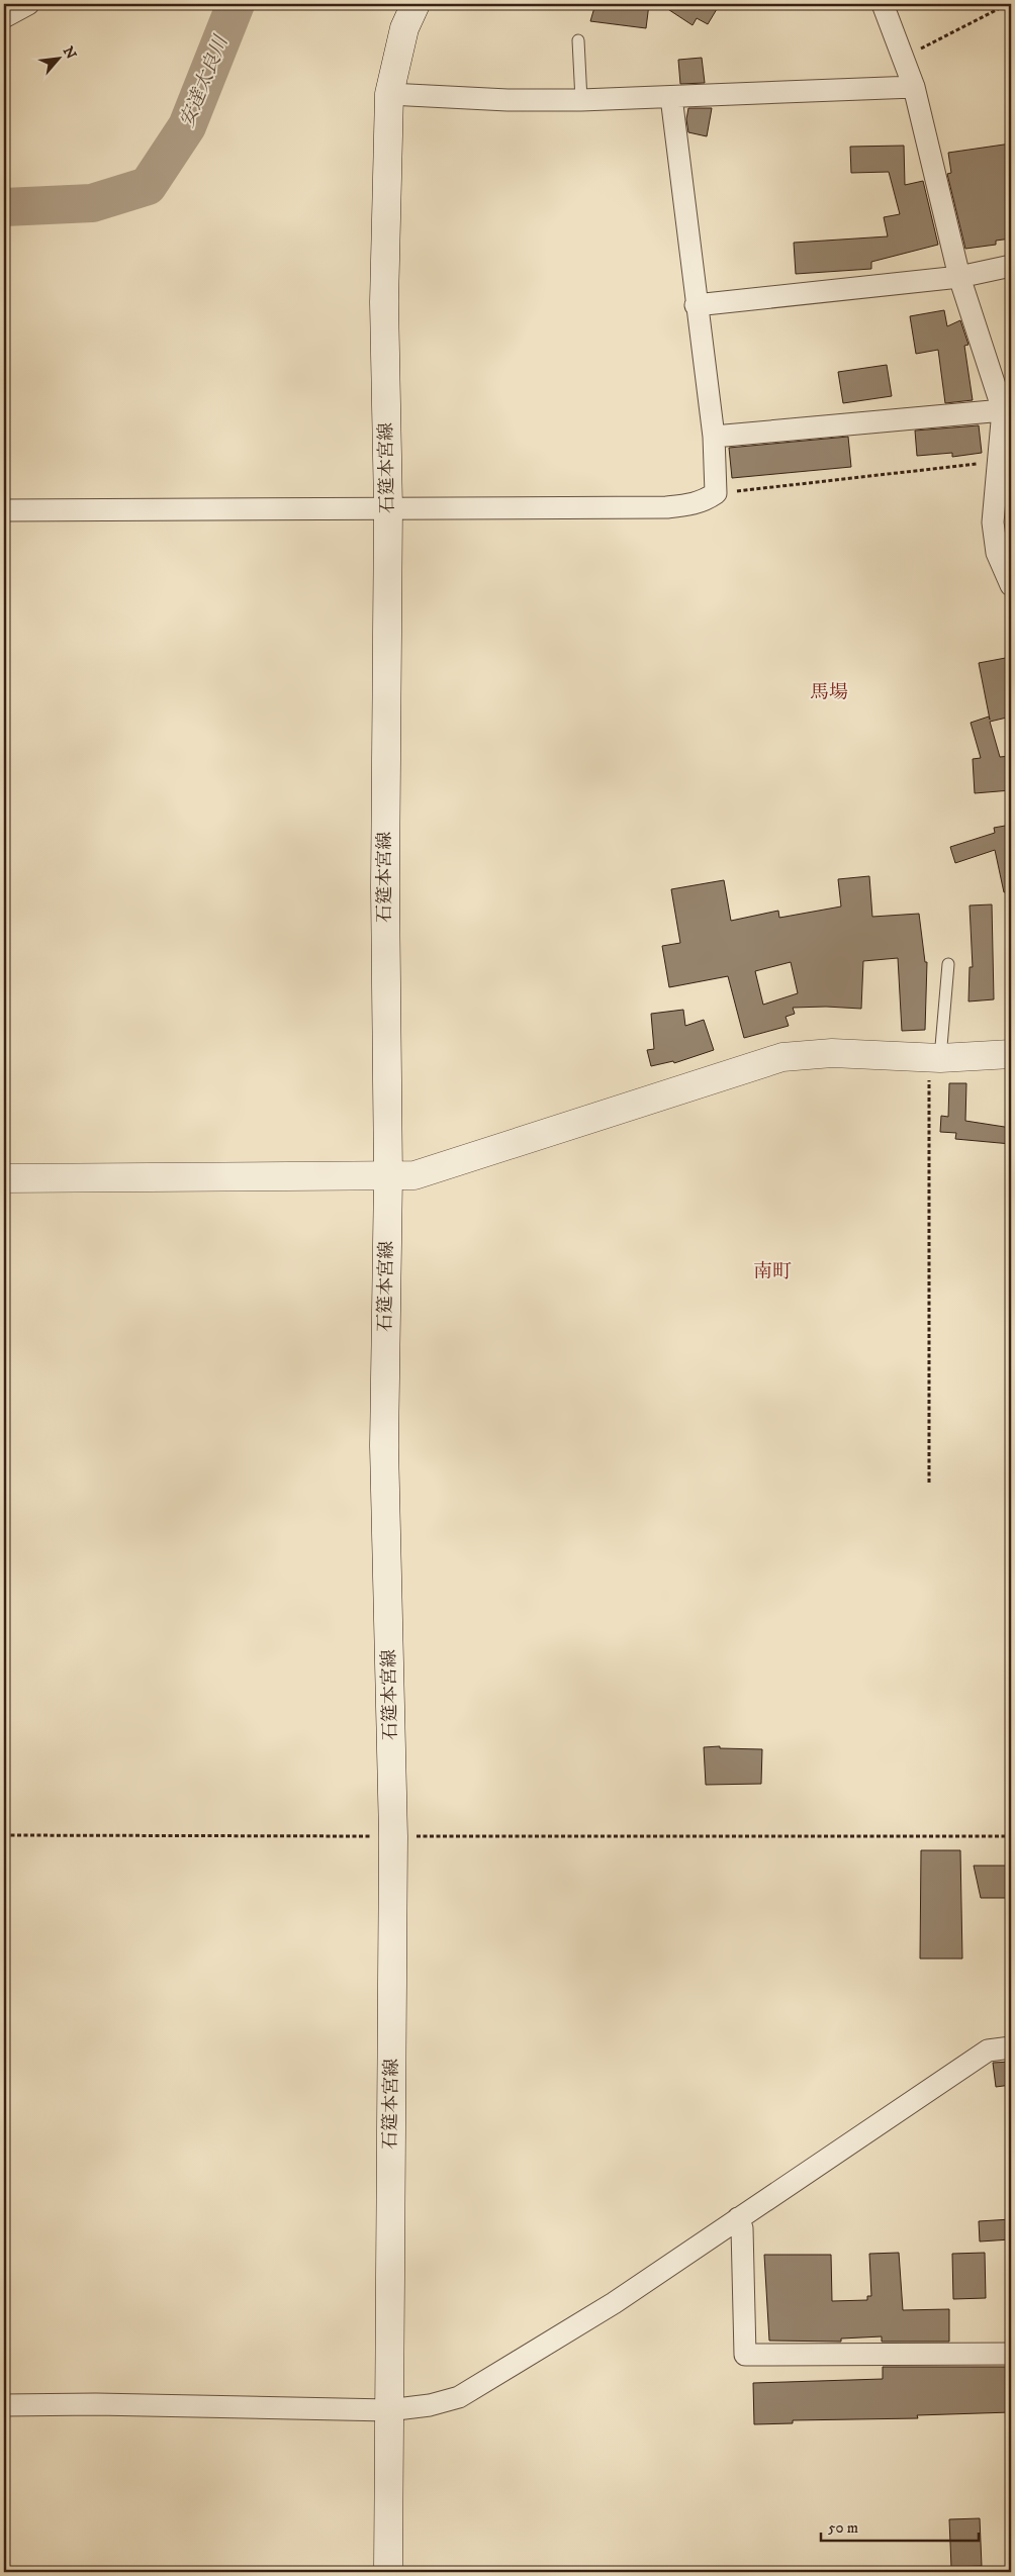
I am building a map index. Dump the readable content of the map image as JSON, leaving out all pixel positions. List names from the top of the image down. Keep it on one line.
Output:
{"streets":{"main road":["石筵本宮線"]},"districts":["馬場","南町"],"water":["安達太良川"],"scale_bar":"50 m","north":"top right"}
